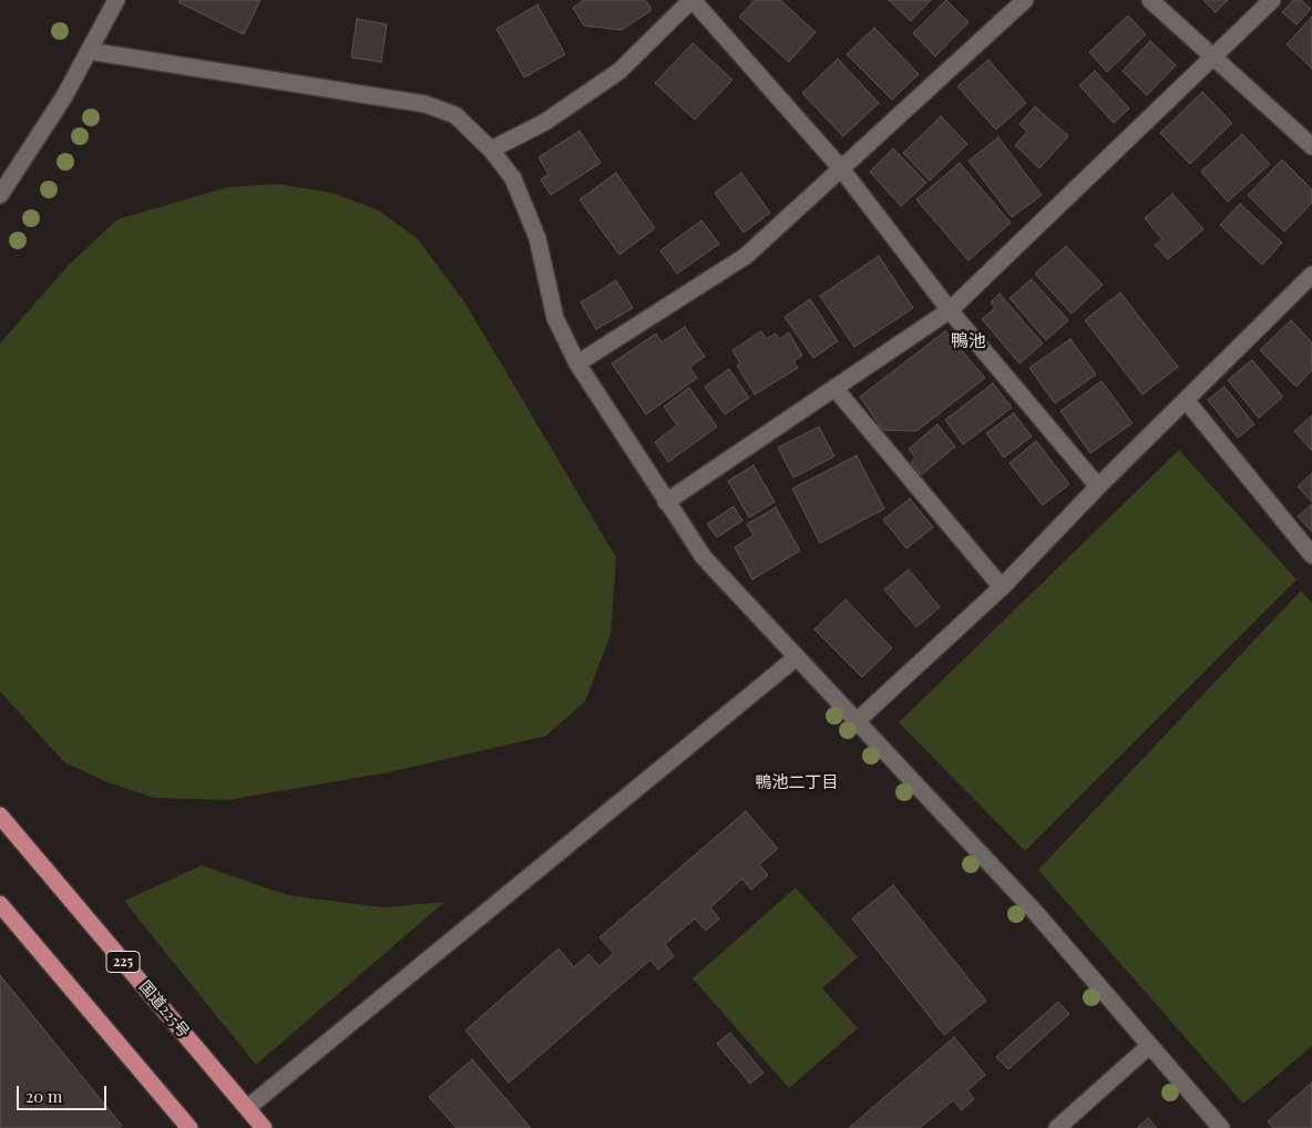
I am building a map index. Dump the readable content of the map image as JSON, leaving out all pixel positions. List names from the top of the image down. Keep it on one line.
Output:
{"streets":{"highway":["225","国道225号"]},"districts":["鴨池","鴨池二丁目"],"scale_bar":"20 m"}
